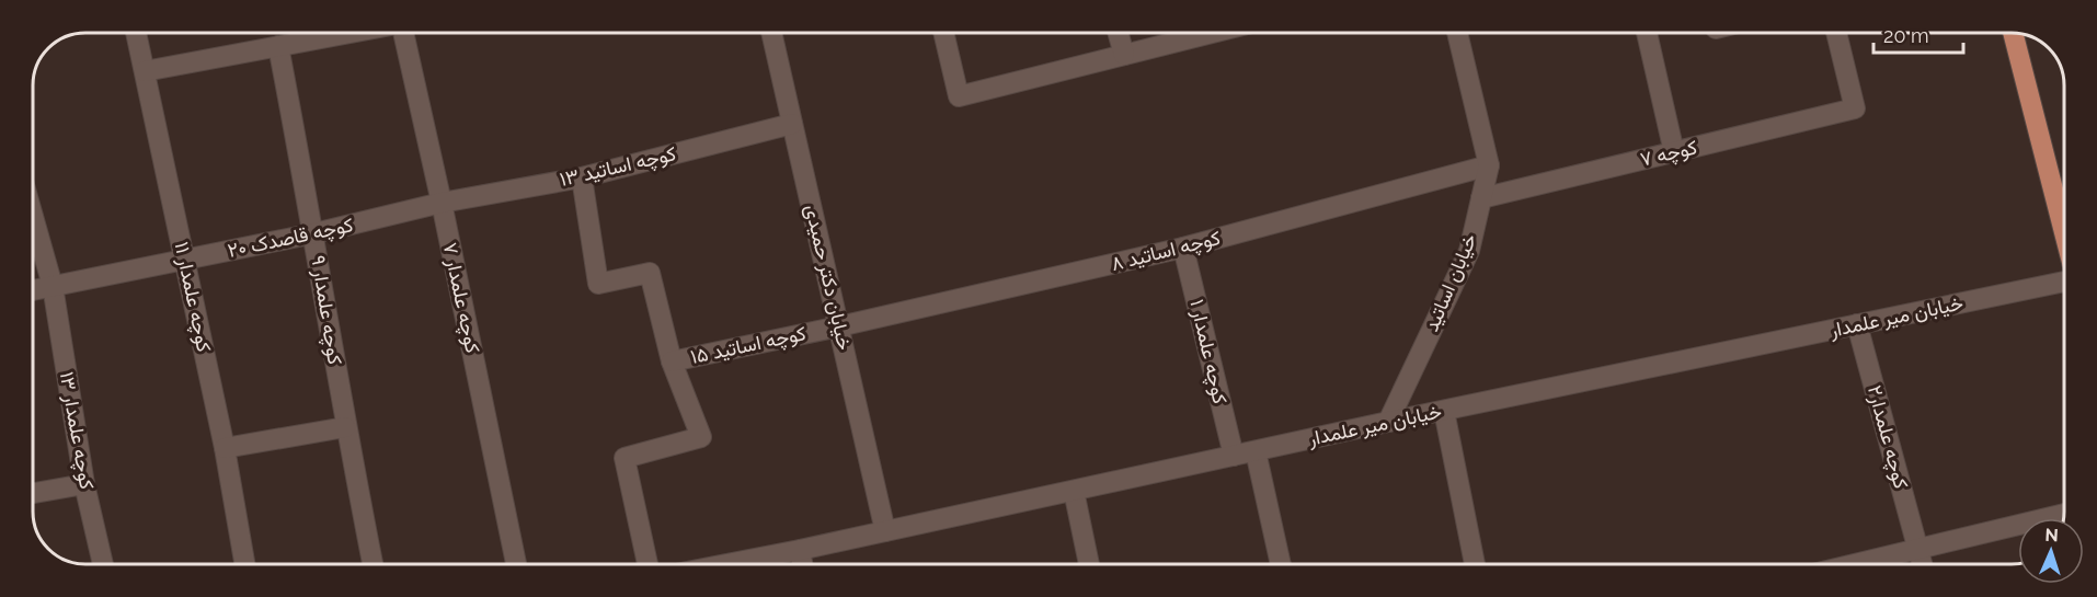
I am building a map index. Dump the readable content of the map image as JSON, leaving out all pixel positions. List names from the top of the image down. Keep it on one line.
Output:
{"streets":{"street":["کوچه ۷","کوچه اساتید ۱۳","کوچه قاصدک ۲۰","کوچه اساتید ۸","خیابان دکتر حمیدی","خیابان اساتید","کوچه علمدار ۱۱","کوچه علمدار ۷","کوچه علمدار ۹","خیابان میر علمدار","کوچه اساتید ۱۵","کوچه علمدار ۱","کوچه علمدار ۱۳","کوچه علمدار۲"]},"crossings":[["کوچه ۷","خیابان اساتید"],["کوچه اساتید ۱۳","کوچه قاصدک ۲۰"],["کوچه اساتید ۱۳","خیابان دکتر حمیدی"],["کوچه اساتید ۱۳","کوچه علمدار ۷"],["کوچه اساتید ۱۳","کوچه اساتید ۱۵"],["کوچه قاصدک ۲۰","کوچه علمدار ۱۱"],["کوچه قاصدک ۲۰","کوچه علمدار ۷"],["کوچه قاصدک ۲۰","کوچه علمدار ۹"],["کوچه قاصدک ۲۰","کوچه علمدار ۱۳"],["کوچه اساتید ۸","خیابان دکتر حمیدی"],["کوچه اساتید ۸","خیابان اساتید"],["کوچه اساتید ۸","کوچه اساتید ۱۵"],["کوچه اساتید ۸","کوچه علمدار ۱"],["خیابان دکتر حمیدی","خیابان میر علمدار"],["خیابان دکتر حمیدی","کوچه اساتید ۱۵"],["خیابان اساتید","خیابان میر علمدار"],["خیابان میر علمدار","کوچه علمدار ۱"],["خیابان میر علمدار","کوچه علمدار۲"]],"scale_bar":"20 m","north":"top"}
